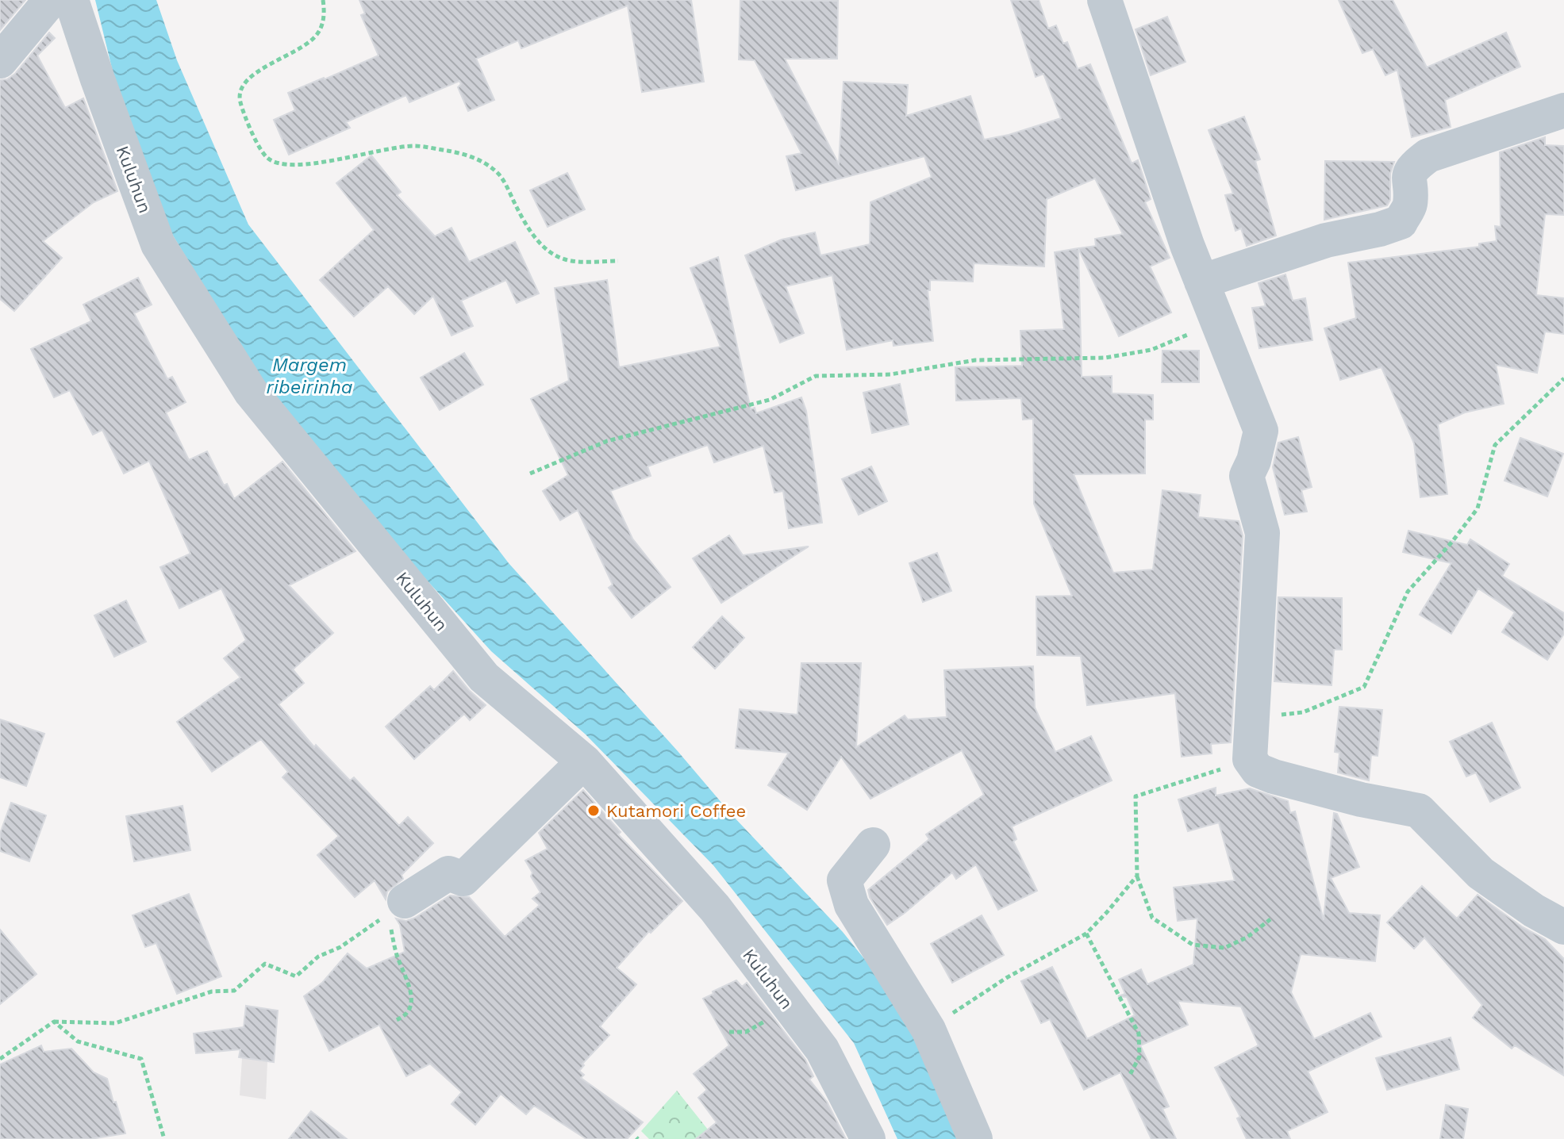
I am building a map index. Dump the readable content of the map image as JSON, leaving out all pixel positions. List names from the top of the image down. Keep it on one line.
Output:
{"streets":{"street":["Kuluhun"]},"water":["Margem ribeirinha"],"places":["Kutamori Coffee"]}
